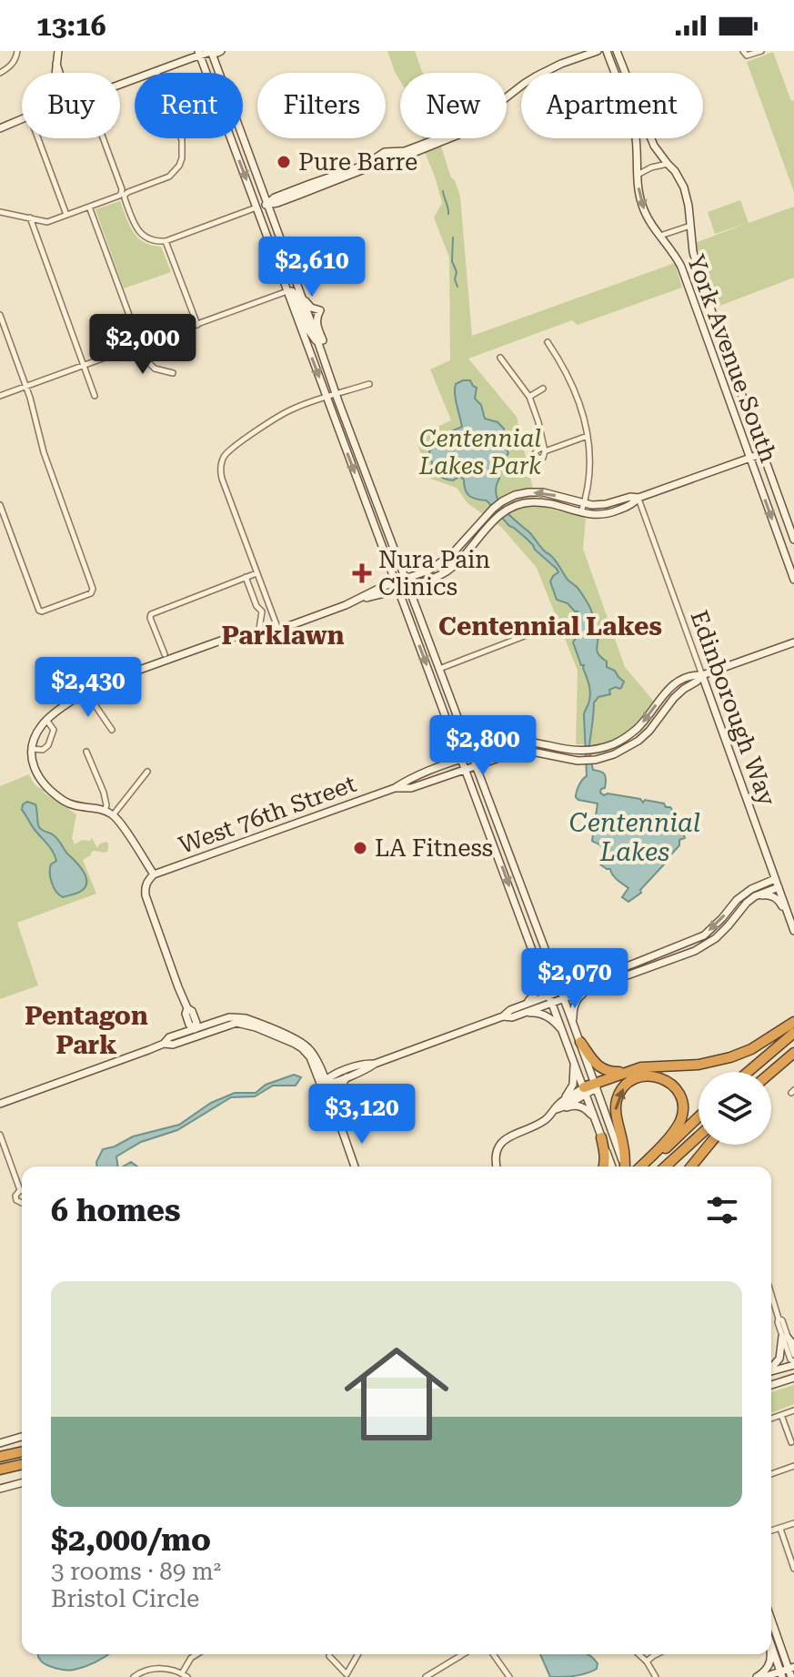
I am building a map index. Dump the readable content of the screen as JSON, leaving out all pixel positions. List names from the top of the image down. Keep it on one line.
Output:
{"streets":{"street":["York Avenue South","Edinborough Way","West 76th Street"]},"crossings":[["Edinborough Way","West 76th Street"]],"districts":["Centennial Lakes","Parklawn","Pentagon Park"],"water":["Centennial Lakes"],"parks":["Centennial Lakes Park"],"places":{"other":["Pure Barre","LA Fitness"],"health":["Nura Pain Clinics"]},"page":{"status":"13:16","chip":["Buy","Rent","Filters","New","Apartment"],"price":["$2,610","$2,000","$2,430","$2,800","$2,070","$3,120"],"heading":"6 homes","list":[{"name":"$2,000/mo","note":"3 rooms · 89 m² · Bristol Circle"}]}}
